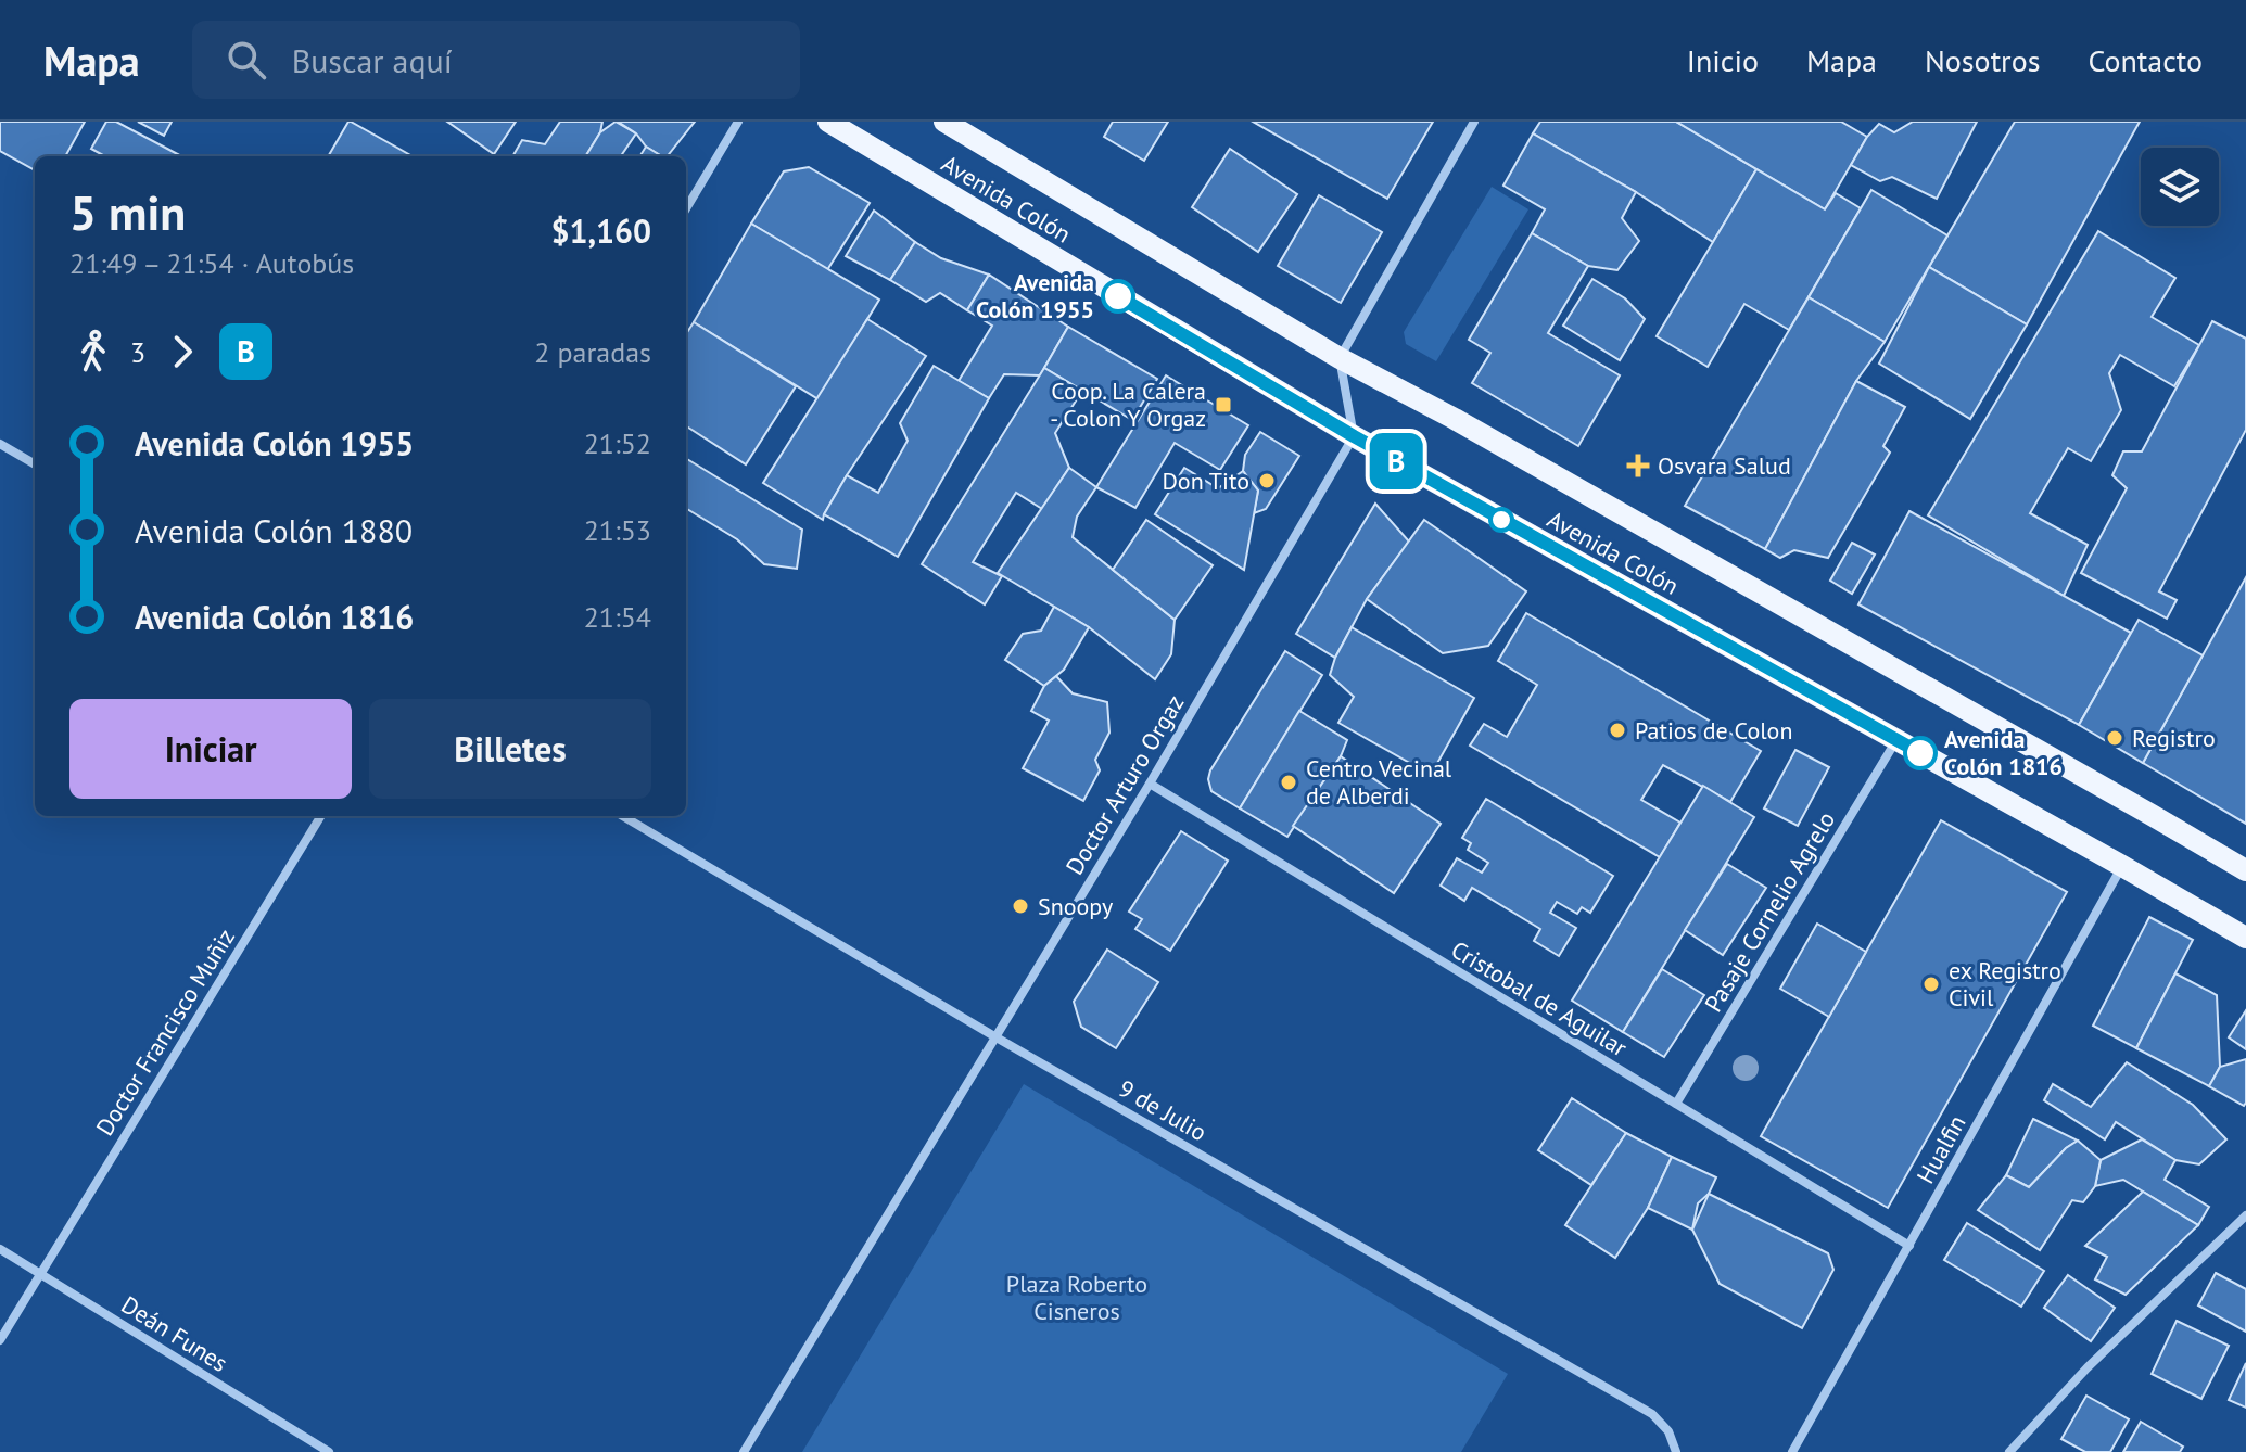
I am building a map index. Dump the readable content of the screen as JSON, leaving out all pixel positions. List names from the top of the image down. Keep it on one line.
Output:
{"streets":{"main road":["Avenida Colón"],"street":["Doctor Arturo Orgaz","Pasaje Cornelio Agrelo","Cristobal de Aguilar","Doctor Francisco Muñiz","9 de Julio","Hualfin","Deán Funes"]},"crossings":[["Avenida Colón","Doctor Arturo Orgaz"],["Avenida Colón","Pasaje Cornelio Agrelo"],["Avenida Colón","Hualfin"],["Doctor Arturo Orgaz","Cristobal de Aguilar"],["Doctor Arturo Orgaz","9 de Julio"],["Pasaje Cornelio Agrelo","Cristobal de Aguilar"],["Cristobal de Aguilar","Hualfin"],["Doctor Francisco Muñiz","Deán Funes"]],"parks":["Plaza Roberto Cisneros"],"places":{"other":["Avenida Colón 1955","Don Tito","Patios de Colon","Registro","Avenida Colón 1816","Centro Vecinal de Alberdi","Snoopy","ex Registro Civil"],"transit":["Coop. La Calera - Colon Y Orgaz"],"health":["Osvara Salud"]},"lines":["bus line B"],"page":{"header":"Mapa","search":"Buscar aquí","nav":["Inicio","Mapa","Nosotros","Contacto"],"on_map":"B","heading":["5 min","21:49 – 21:54 · Autobús","$1,160"],"legs":["3","B","2 paradas"],"list":[{"name":"Avenida Colón 1955","value":"21:52"},{"name":"Avenida Colón 1880","value":"21:53"},{"name":"Avenida Colón 1816","value":"21:54"}],"buttons":["Iniciar","Billetes"]}}
